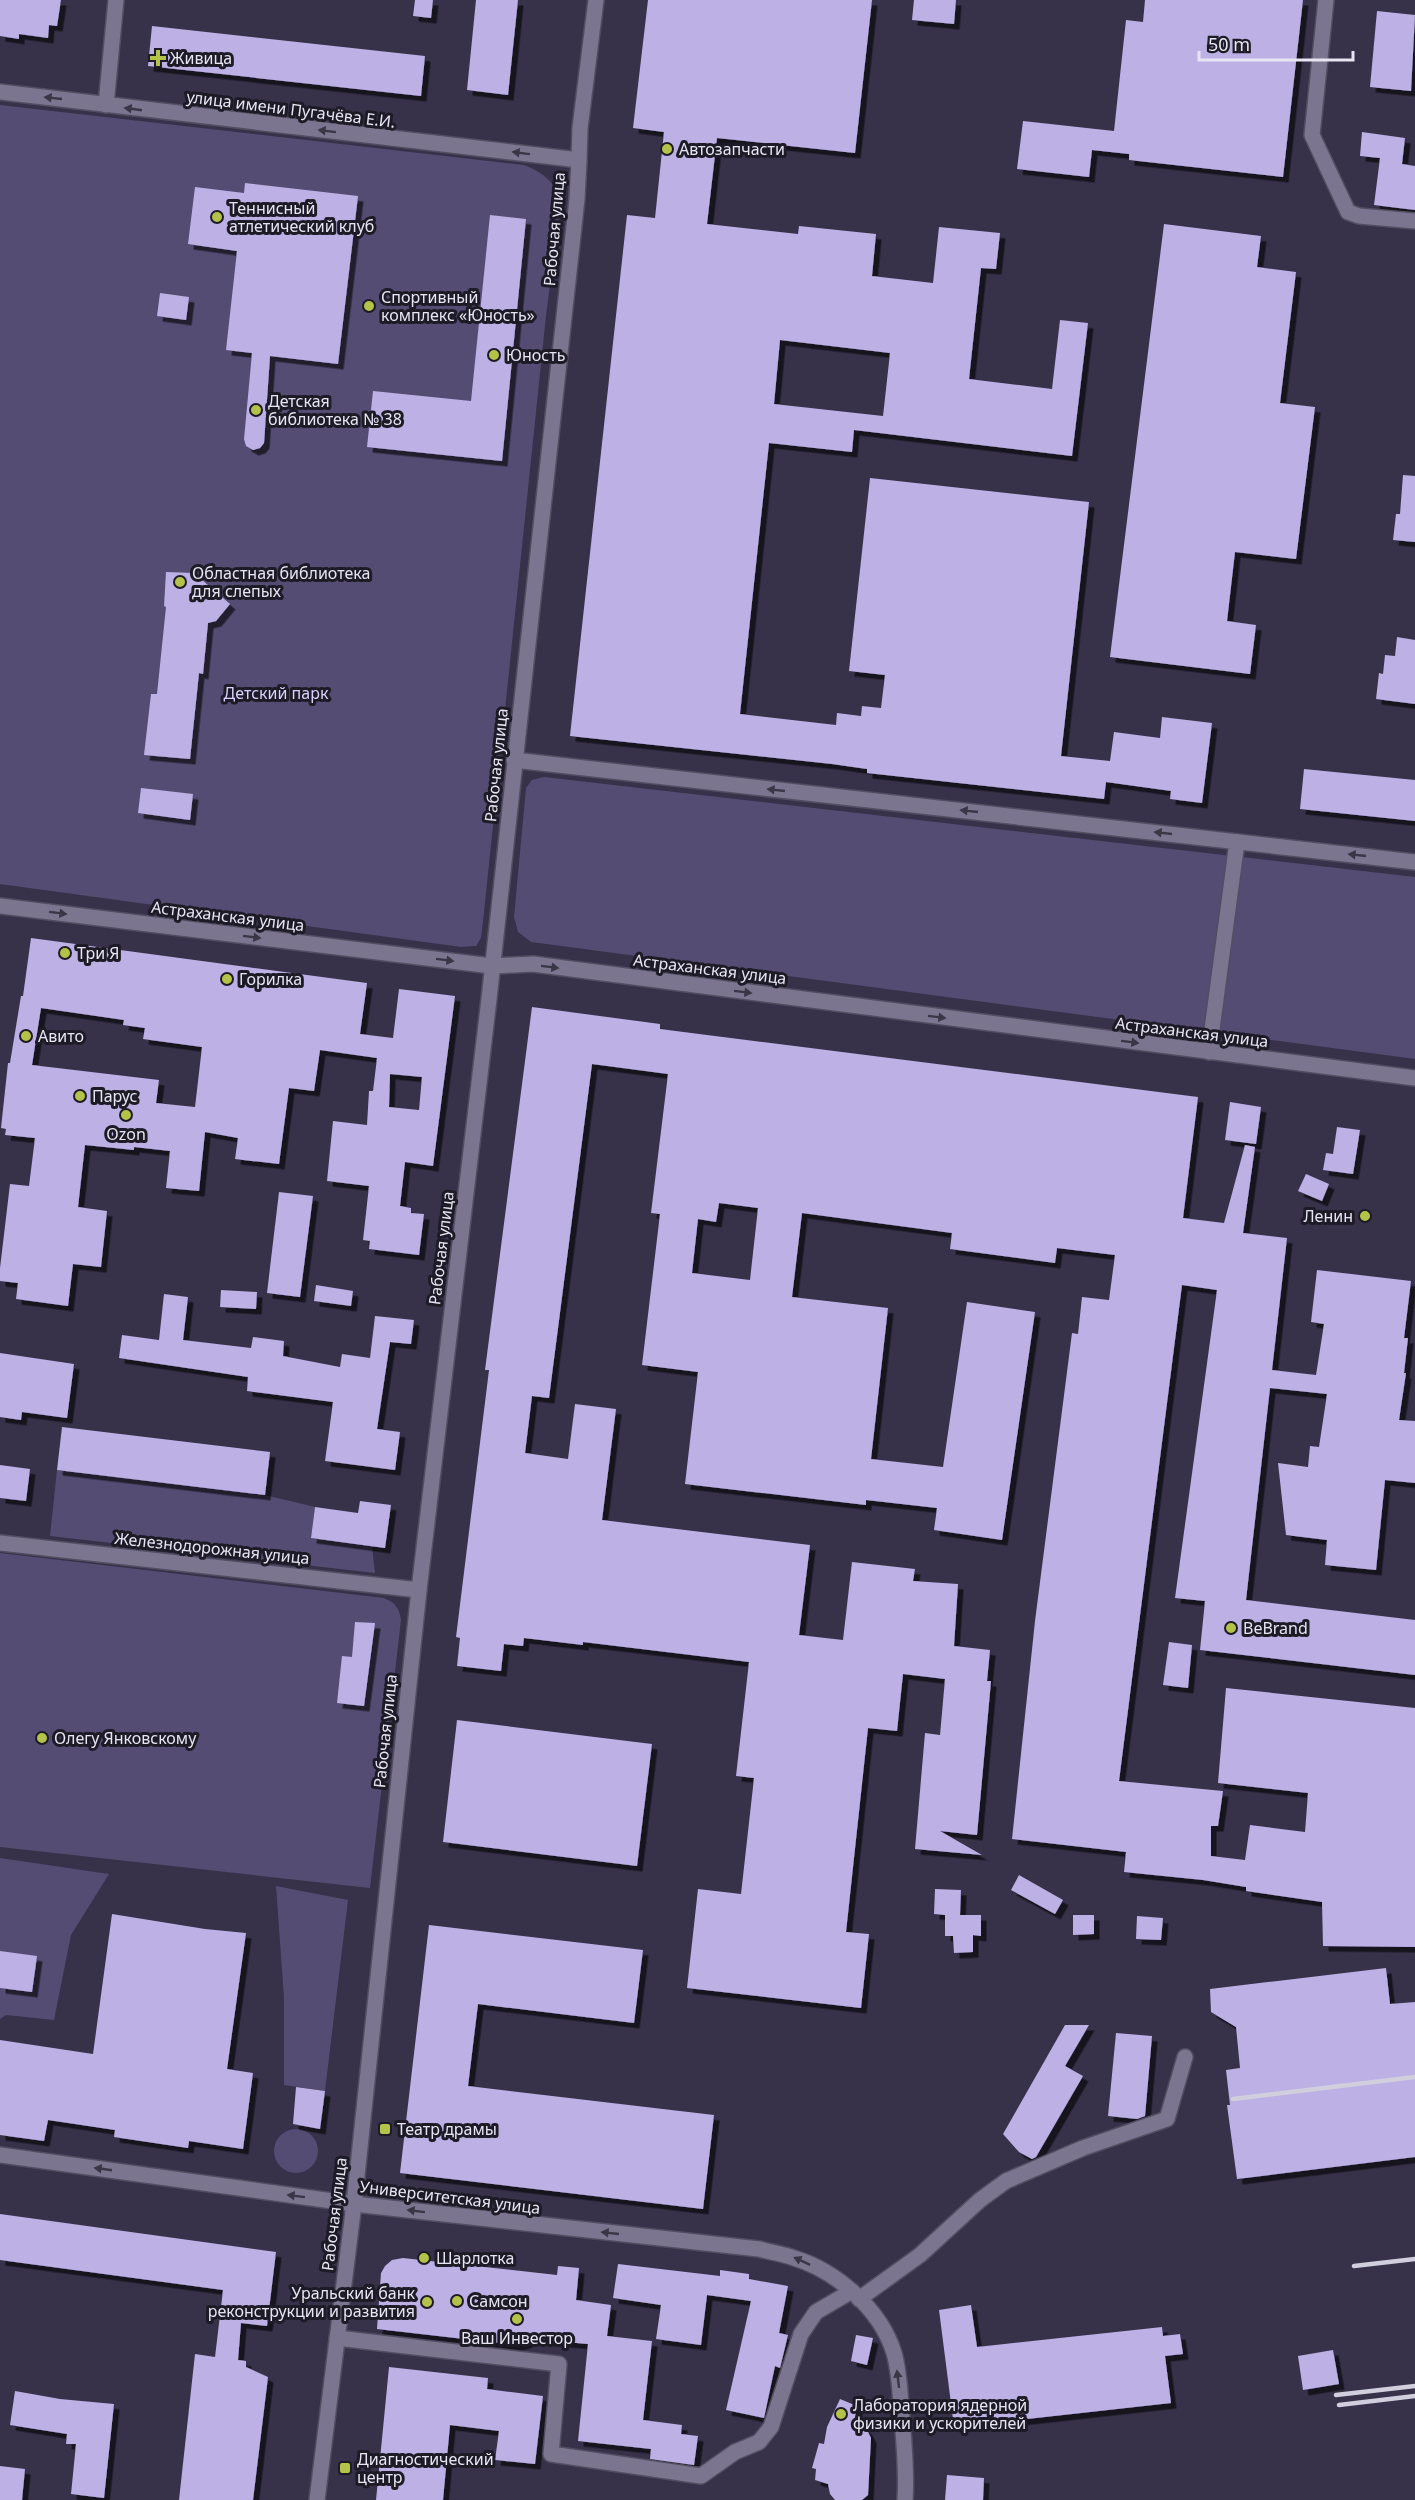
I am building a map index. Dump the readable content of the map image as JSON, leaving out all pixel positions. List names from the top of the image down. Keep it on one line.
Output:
{"streets":{"main road":["улица имени Пугачёва Е.И.","Рабочая улица","Астраханская улица","Железнодорожная улица","Университетская улица"]},"crossings":[["улица имени Пугачёва Е.И.","Рабочая улица"],["Рабочая улица","Астраханская улица"],["Рабочая улица","Железнодорожная улица"],["Рабочая улица","Университетская улица"]],"one_way":["улица имени Пугачёва Е.И.","Астраханская улица","Университетская улица"],"parks":["Детский парк"],"places":{"health":["Живица"],"other":["Автозапчасти","Теннисный атлетический клуб","Спортивный комплекс «Юность»","Юность","Детская библиотека № 38","Областная библиотека для слепых","Три Я","Горилка","Авито","Парус","Ozon","Ленин","BeBrand","Олегу Янковскому","Шарлотка","Самсон","Уральский банк реконструкции и развития","Ваш Инвестор","Лаборатория ядерной физики и ускорителей"],"transit":["Театр драмы","Диагностический центр"]},"scale_bar":"50 m"}
